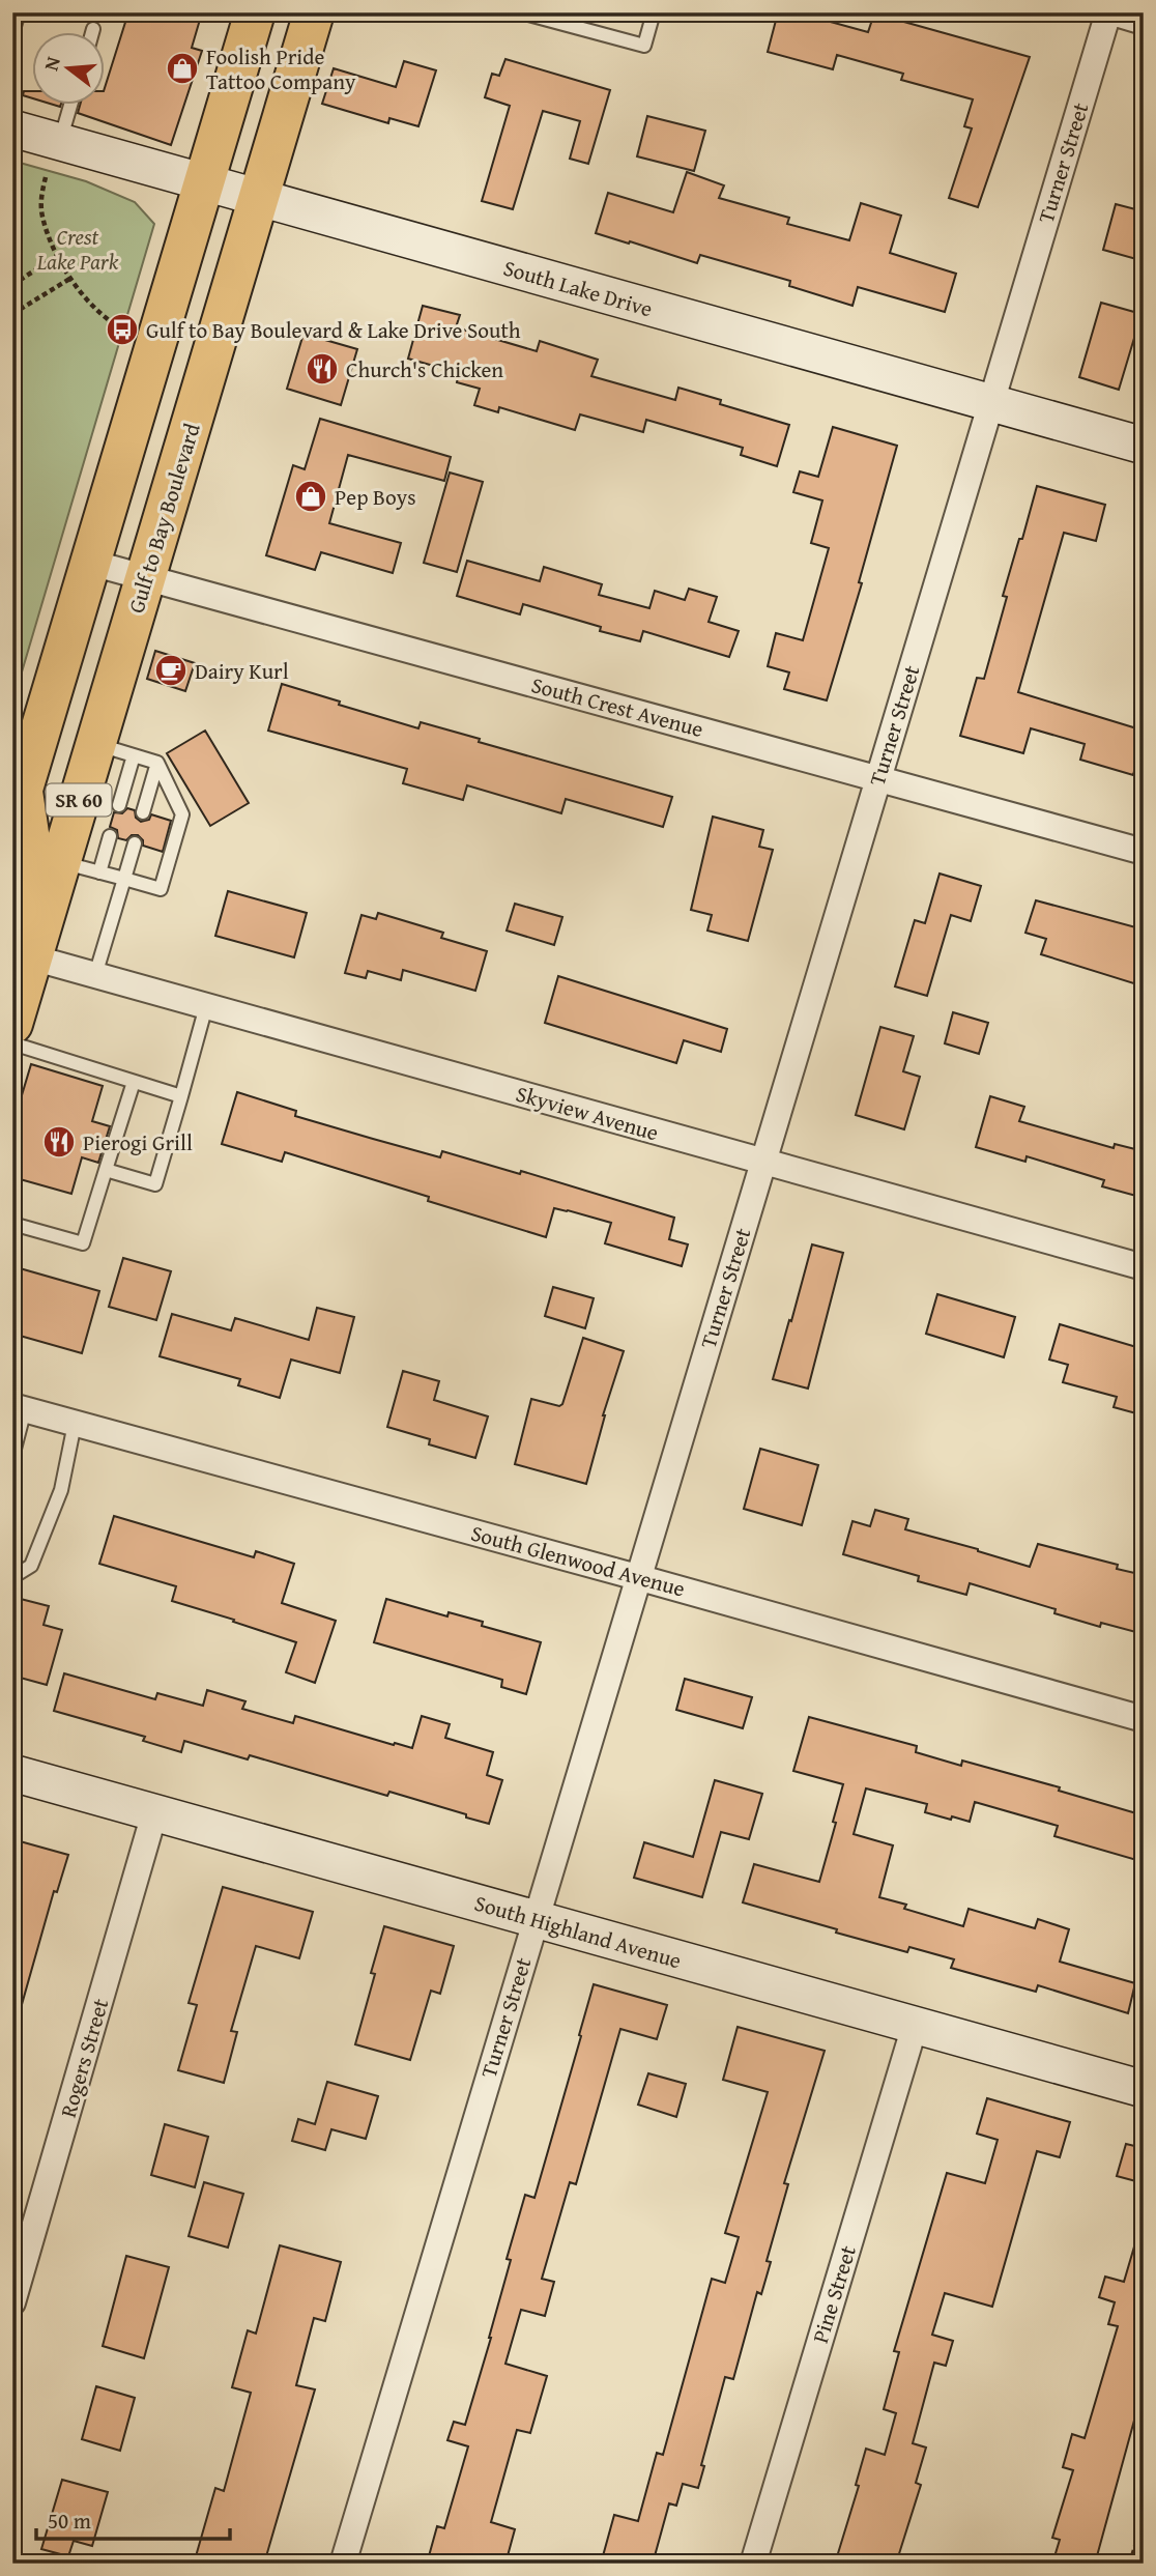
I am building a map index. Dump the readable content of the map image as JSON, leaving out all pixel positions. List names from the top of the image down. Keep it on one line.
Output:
{"streets":{"main road":["Gulf to Bay Boulevard","SR 60"],"street":["Turner Street","South Lake Drive","South Crest Avenue","Skyview Avenue","South Glenwood Avenue","South Highland Avenue","Rogers Street","Pine Street"]},"crossings":[["Turner Street","South Lake Drive"],["Turner Street","South Crest Avenue"],["Turner Street","Skyview Avenue"],["Turner Street","South Glenwood Avenue"],["Turner Street","South Highland Avenue"],["South Lake Drive","Gulf to Bay Boulevard"],["South Lake Drive","SR 60"],["Gulf to Bay Boulevard","South Crest Avenue"],["Gulf to Bay Boulevard","Skyview Avenue"],["South Crest Avenue","SR 60"],["South Highland Avenue","Rogers Street"],["South Highland Avenue","Pine Street"]],"parks":["Crest Lake Park"],"places":{"shop":["Foolish Pride Tattoo Company","Pep Boys"],"bus stop":["Gulf to Bay Boulevard & Lake Drive South"],"restaurant":["Church's Chicken","Pierogi Grill"],"cafe":["Dairy Kurl"]},"scale_bar":"50 m","north":"left"}
